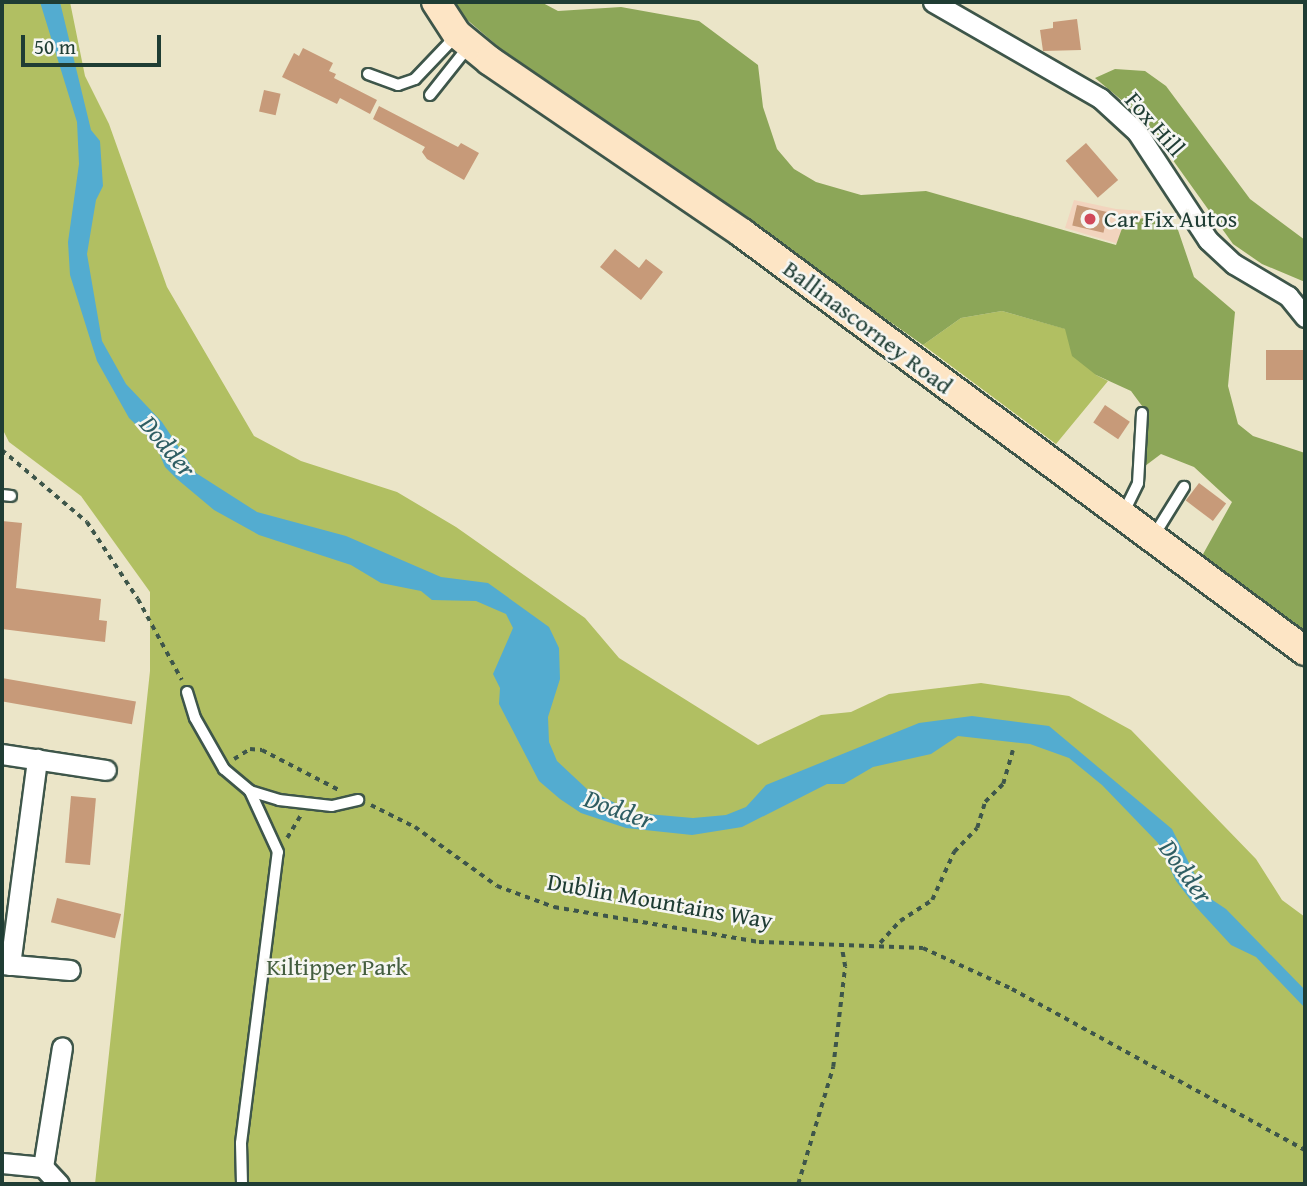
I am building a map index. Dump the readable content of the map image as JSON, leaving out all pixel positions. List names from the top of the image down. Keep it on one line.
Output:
{"streets":{"main road":["Ballinascorney Road"],"street":["Fox Hill"],"path":["Dublin Mountains Way"]},"water":["Dodder"],"parks":["Kiltipper Park"],"places":["Car Fix Autos"],"scale_bar":"50 m"}
